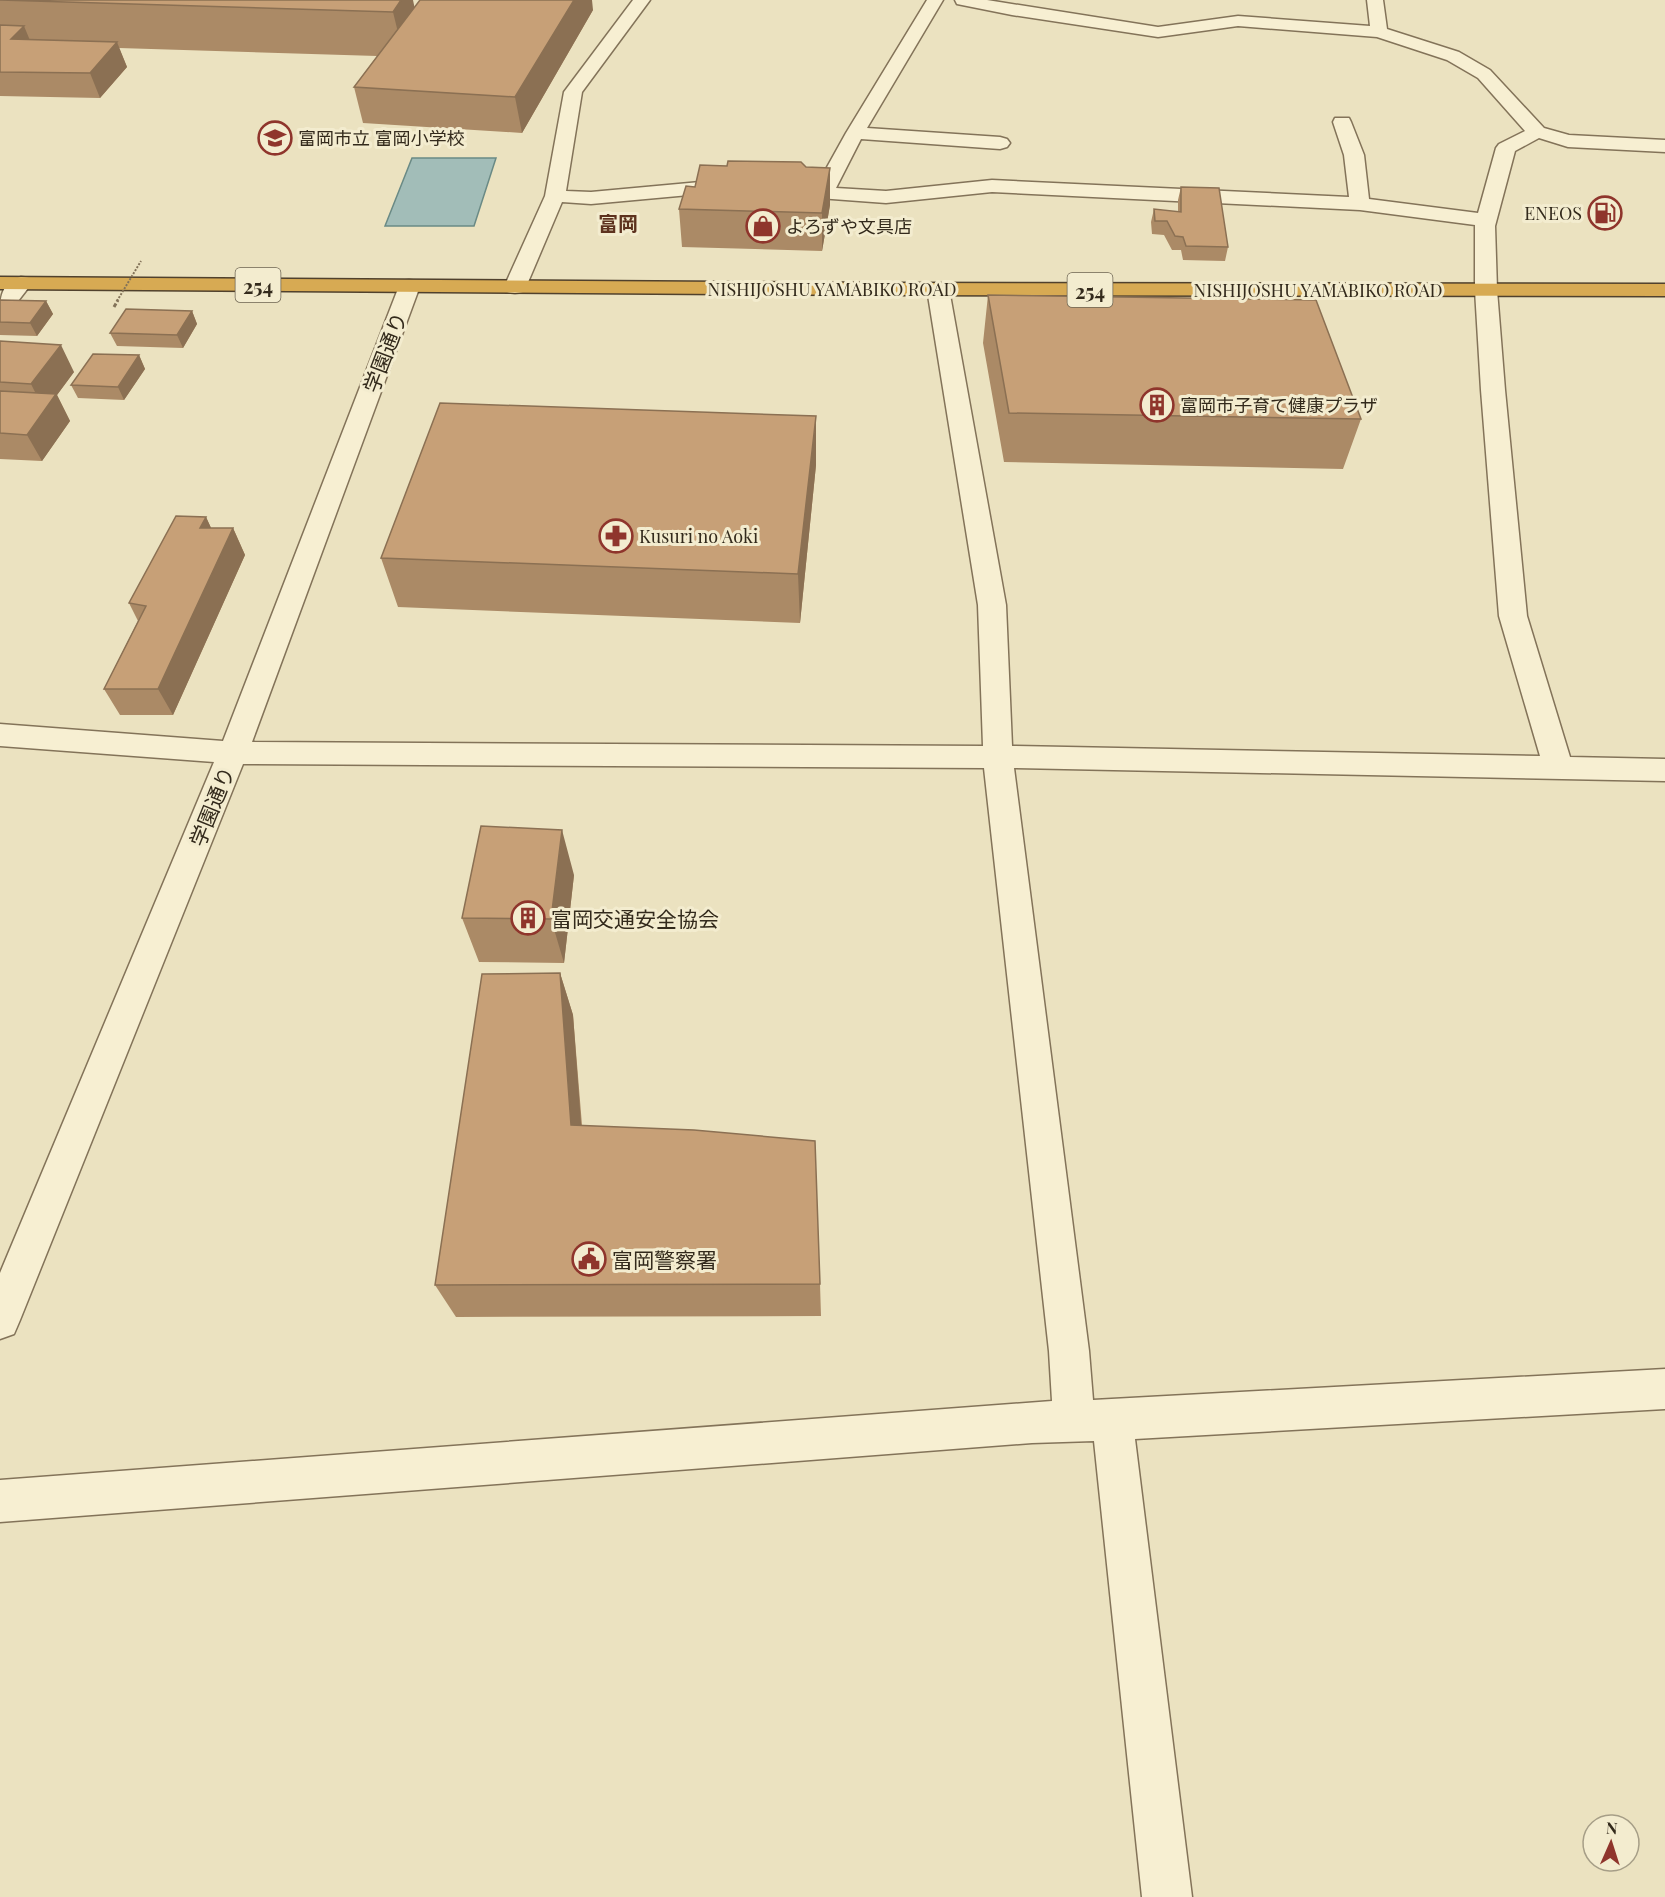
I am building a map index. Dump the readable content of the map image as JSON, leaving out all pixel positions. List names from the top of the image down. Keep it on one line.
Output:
{"streets":{"highway":["254","NISHIJOSHU YAMABIKO ROAD"],"street":["学園通り"]},"crossings":[["NISHIJOSHU YAMABIKO ROAD","学園通り"]],"districts":["富岡"],"places":{"school or university":["富岡市立 富岡小学校"],"fuel station":["ENEOS"],"shop":["よろずや文具店"],"building":["富岡市子育て健康プラザ","富岡交通安全協会"],"pharmacy":["Kusuri no Aoki"],"public building":["富岡警察署"]},"north":"top"}
